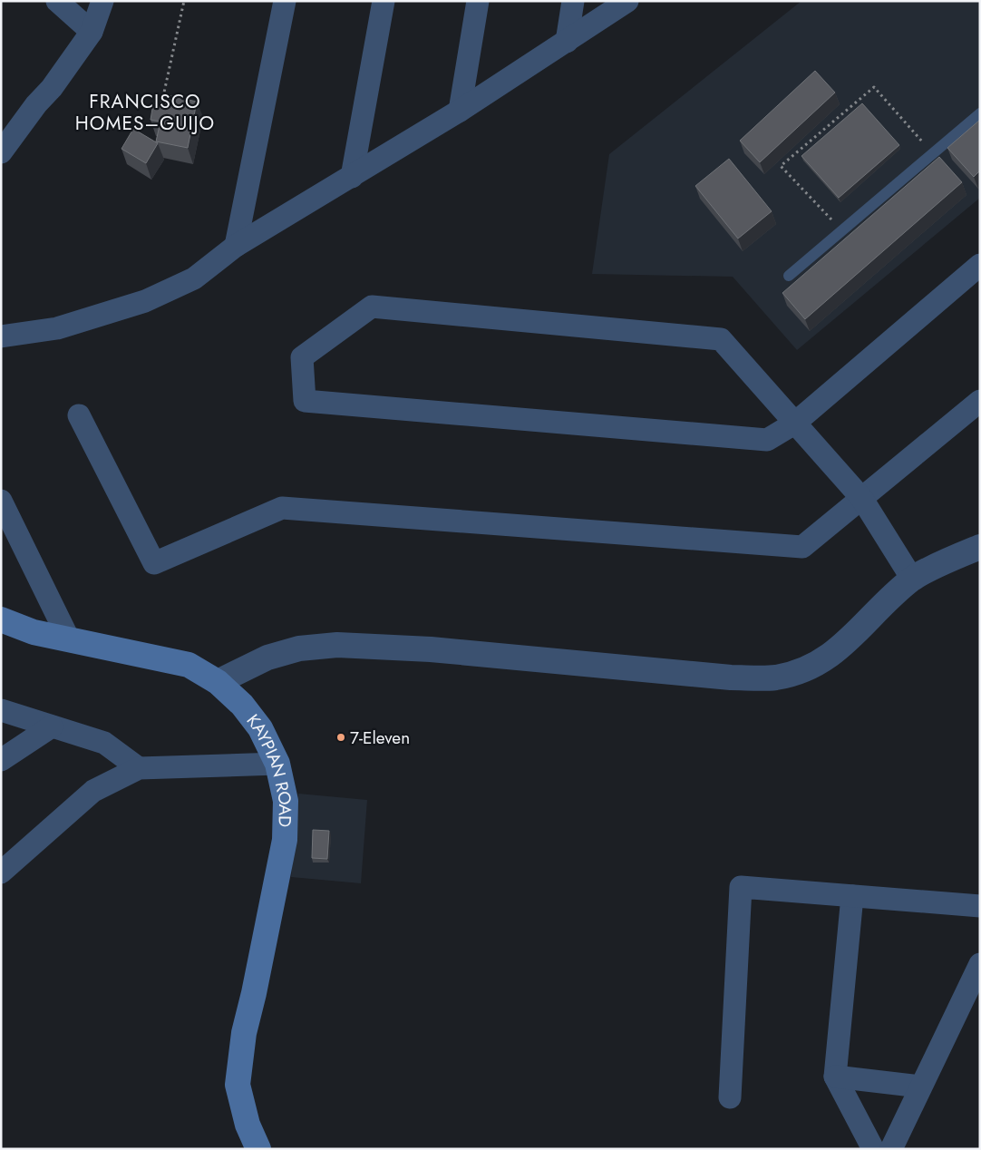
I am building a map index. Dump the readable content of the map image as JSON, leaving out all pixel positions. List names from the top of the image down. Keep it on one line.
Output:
{"streets":{"main road":["KAYPIAN ROAD"]},"districts":["FRANCISCO HOMES–GUIJO"],"places":["7-Eleven"]}
